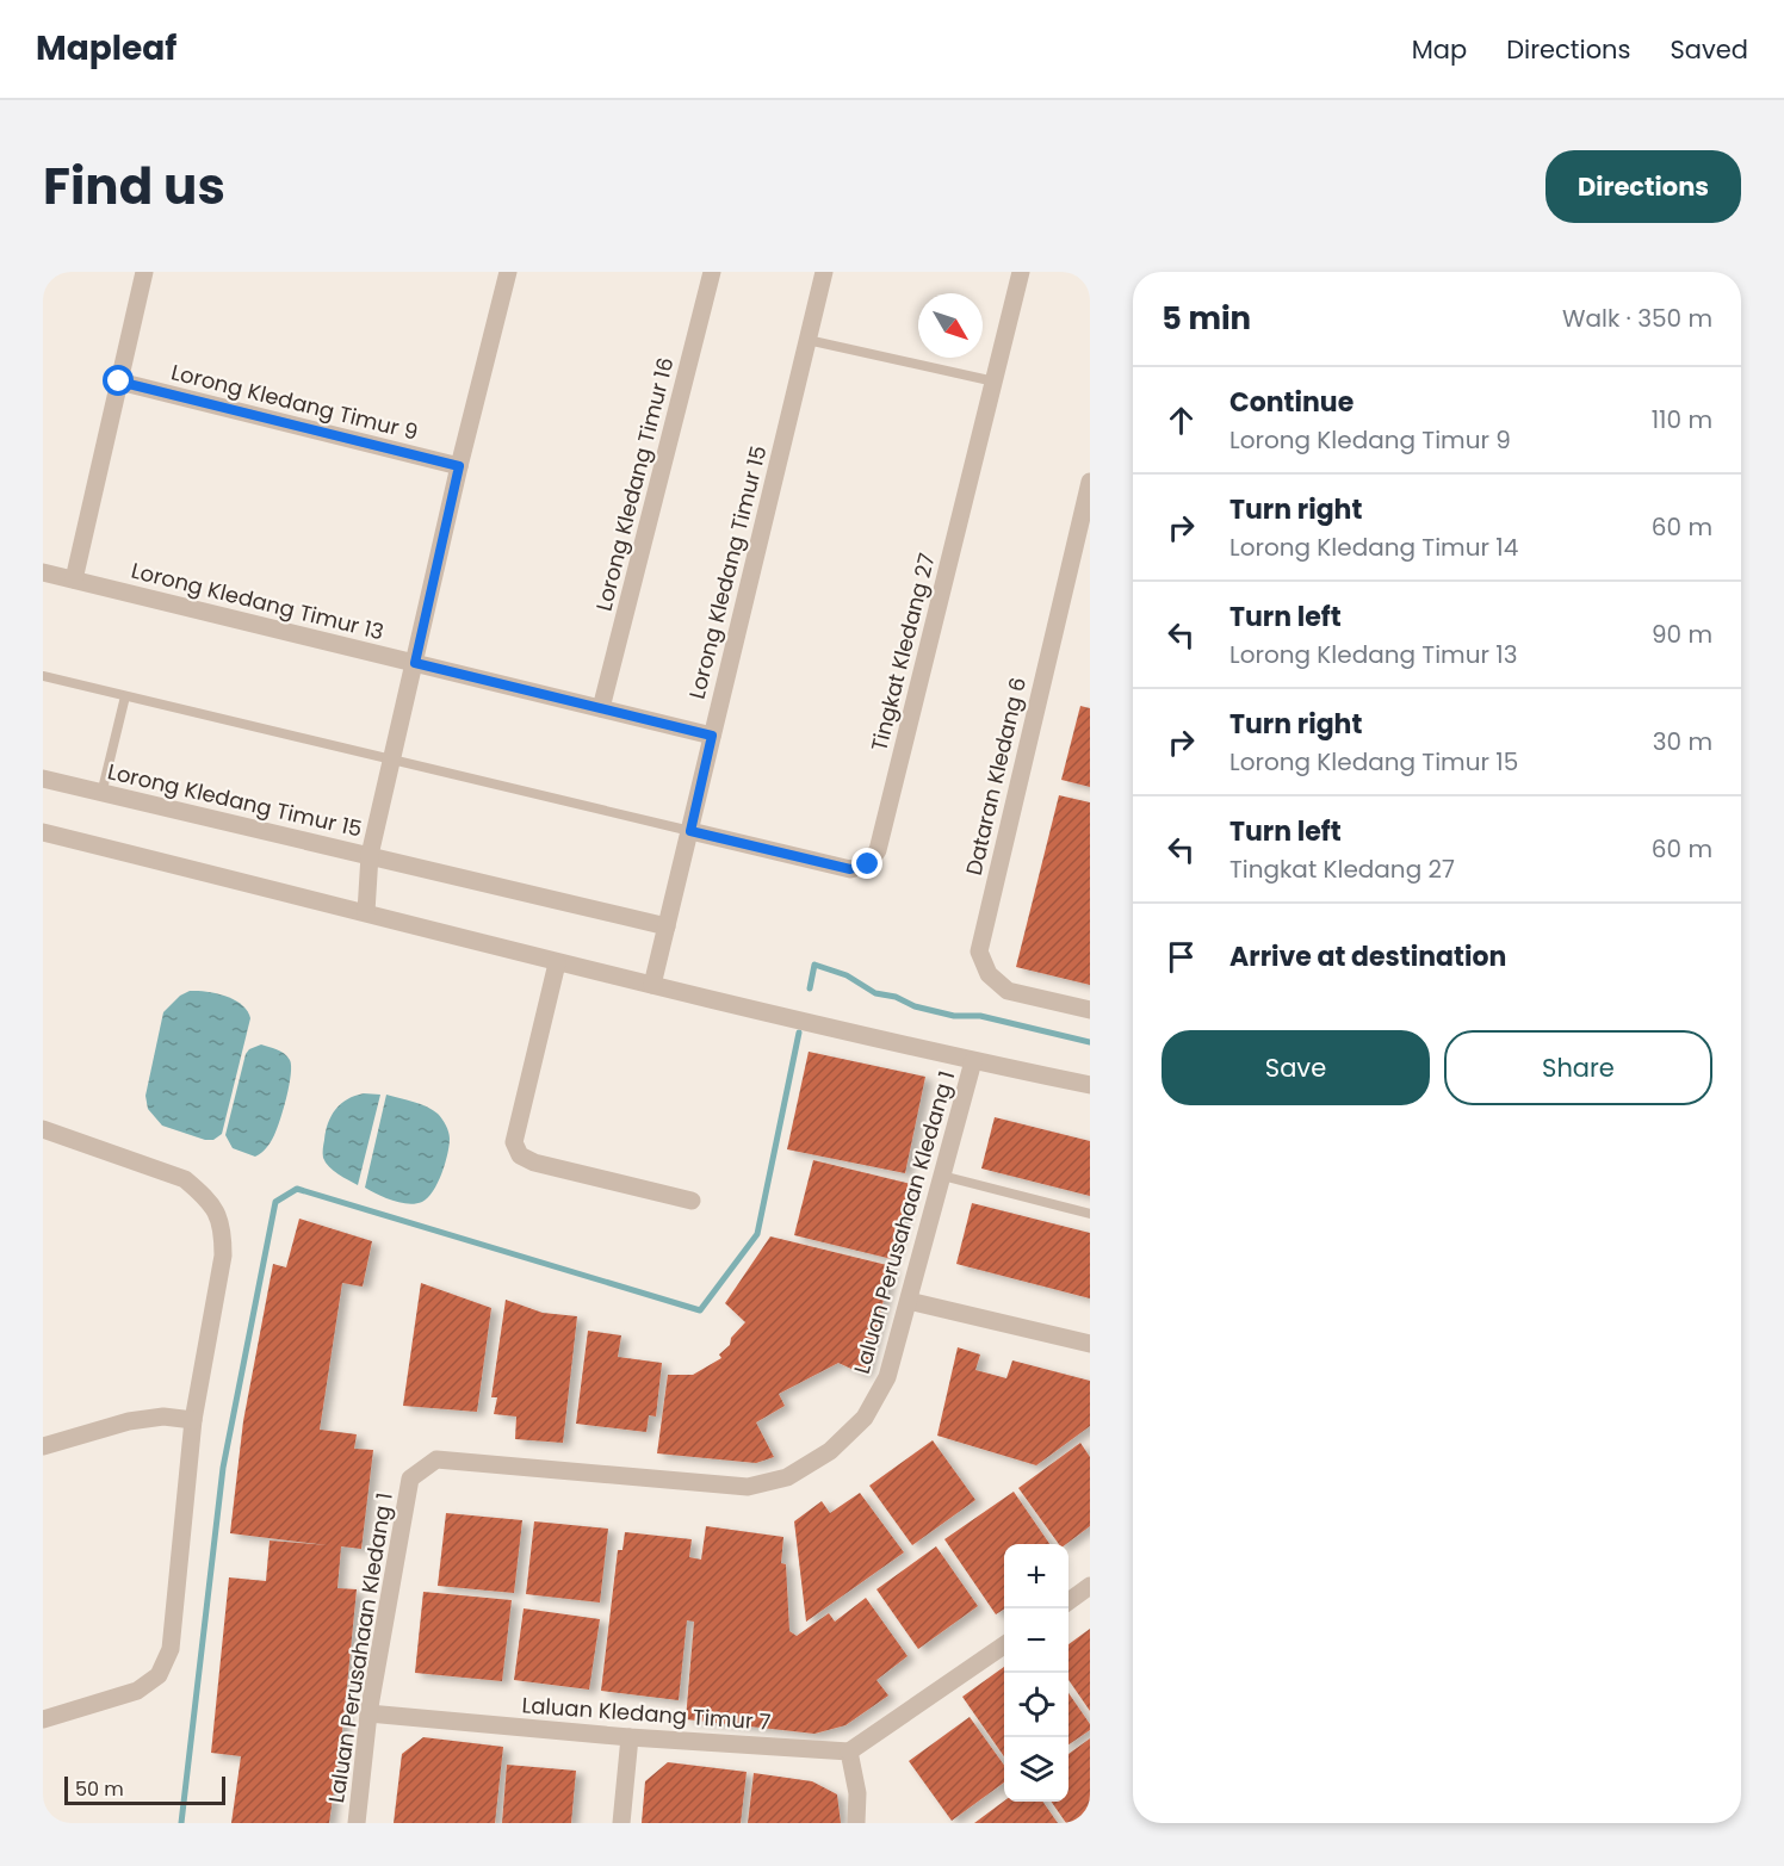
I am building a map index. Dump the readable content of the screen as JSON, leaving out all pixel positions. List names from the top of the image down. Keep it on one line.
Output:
{"streets":{"street":["Lorong Kledang Timur 9","Lorong Kledang Timur 16","Lorong Kledang Timur 15","Lorong Kledang Timur 13","Tingkat Kledang 27","Dataran Kledang 6","Laluan Perusahaan Kledang 1","Laluan Kledang Timur 7"]},"crossings":[["Lorong Kledang Timur 16","Lorong Kledang Timur 13"],["Lorong Kledang Timur 15","Lorong Kledang Timur 13"],["Lorong Kledang Timur 15","Tingkat Kledang 27"],["Laluan Perusahaan Kledang 1","Laluan Kledang Timur 7"]],"scale_bar":"50 m","north":"bottom right","page":{"header":"Mapleaf","nav":["Map","Directions","Saved"],"title":"Find us","buttons":["Directions",["Save","Share"]],"heading":["5 min","Walk · 350 m"],"list":[["Continue","Lorong Kledang Timur 9","110 m"],["Turn right","Lorong Kledang Timur 14","60 m"],["Turn left","Lorong Kledang Timur 13","90 m"],["Turn right","Lorong Kledang Timur 15","30 m"],["Turn left","Tingkat Kledang 27","60 m"],"Arrive at destination"],"map_buttons":["+","−"],"scale":"50 m"}}
